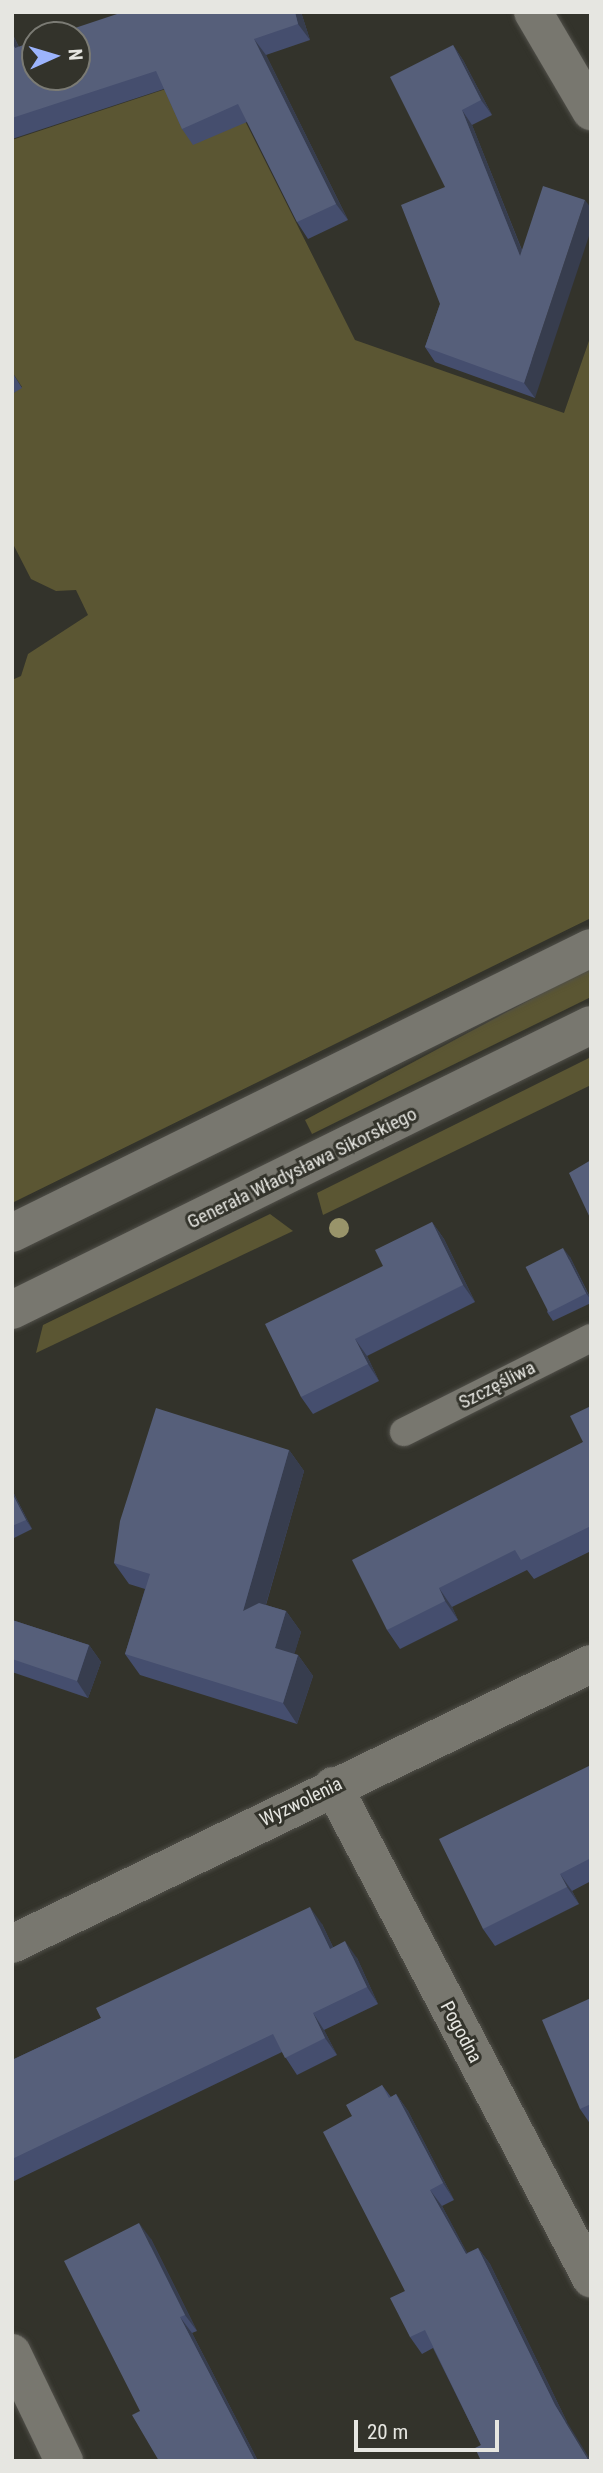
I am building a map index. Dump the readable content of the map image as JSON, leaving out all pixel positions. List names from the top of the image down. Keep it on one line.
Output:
{"streets":{"street":["Generała Władysława Sikorskiego","Wyzwolenia","Pogodna"],"lane":["Szczęśliwa"]},"crossings":[["Wyzwolenia","Pogodna"]],"scale_bar":"20 m","north":"right"}
